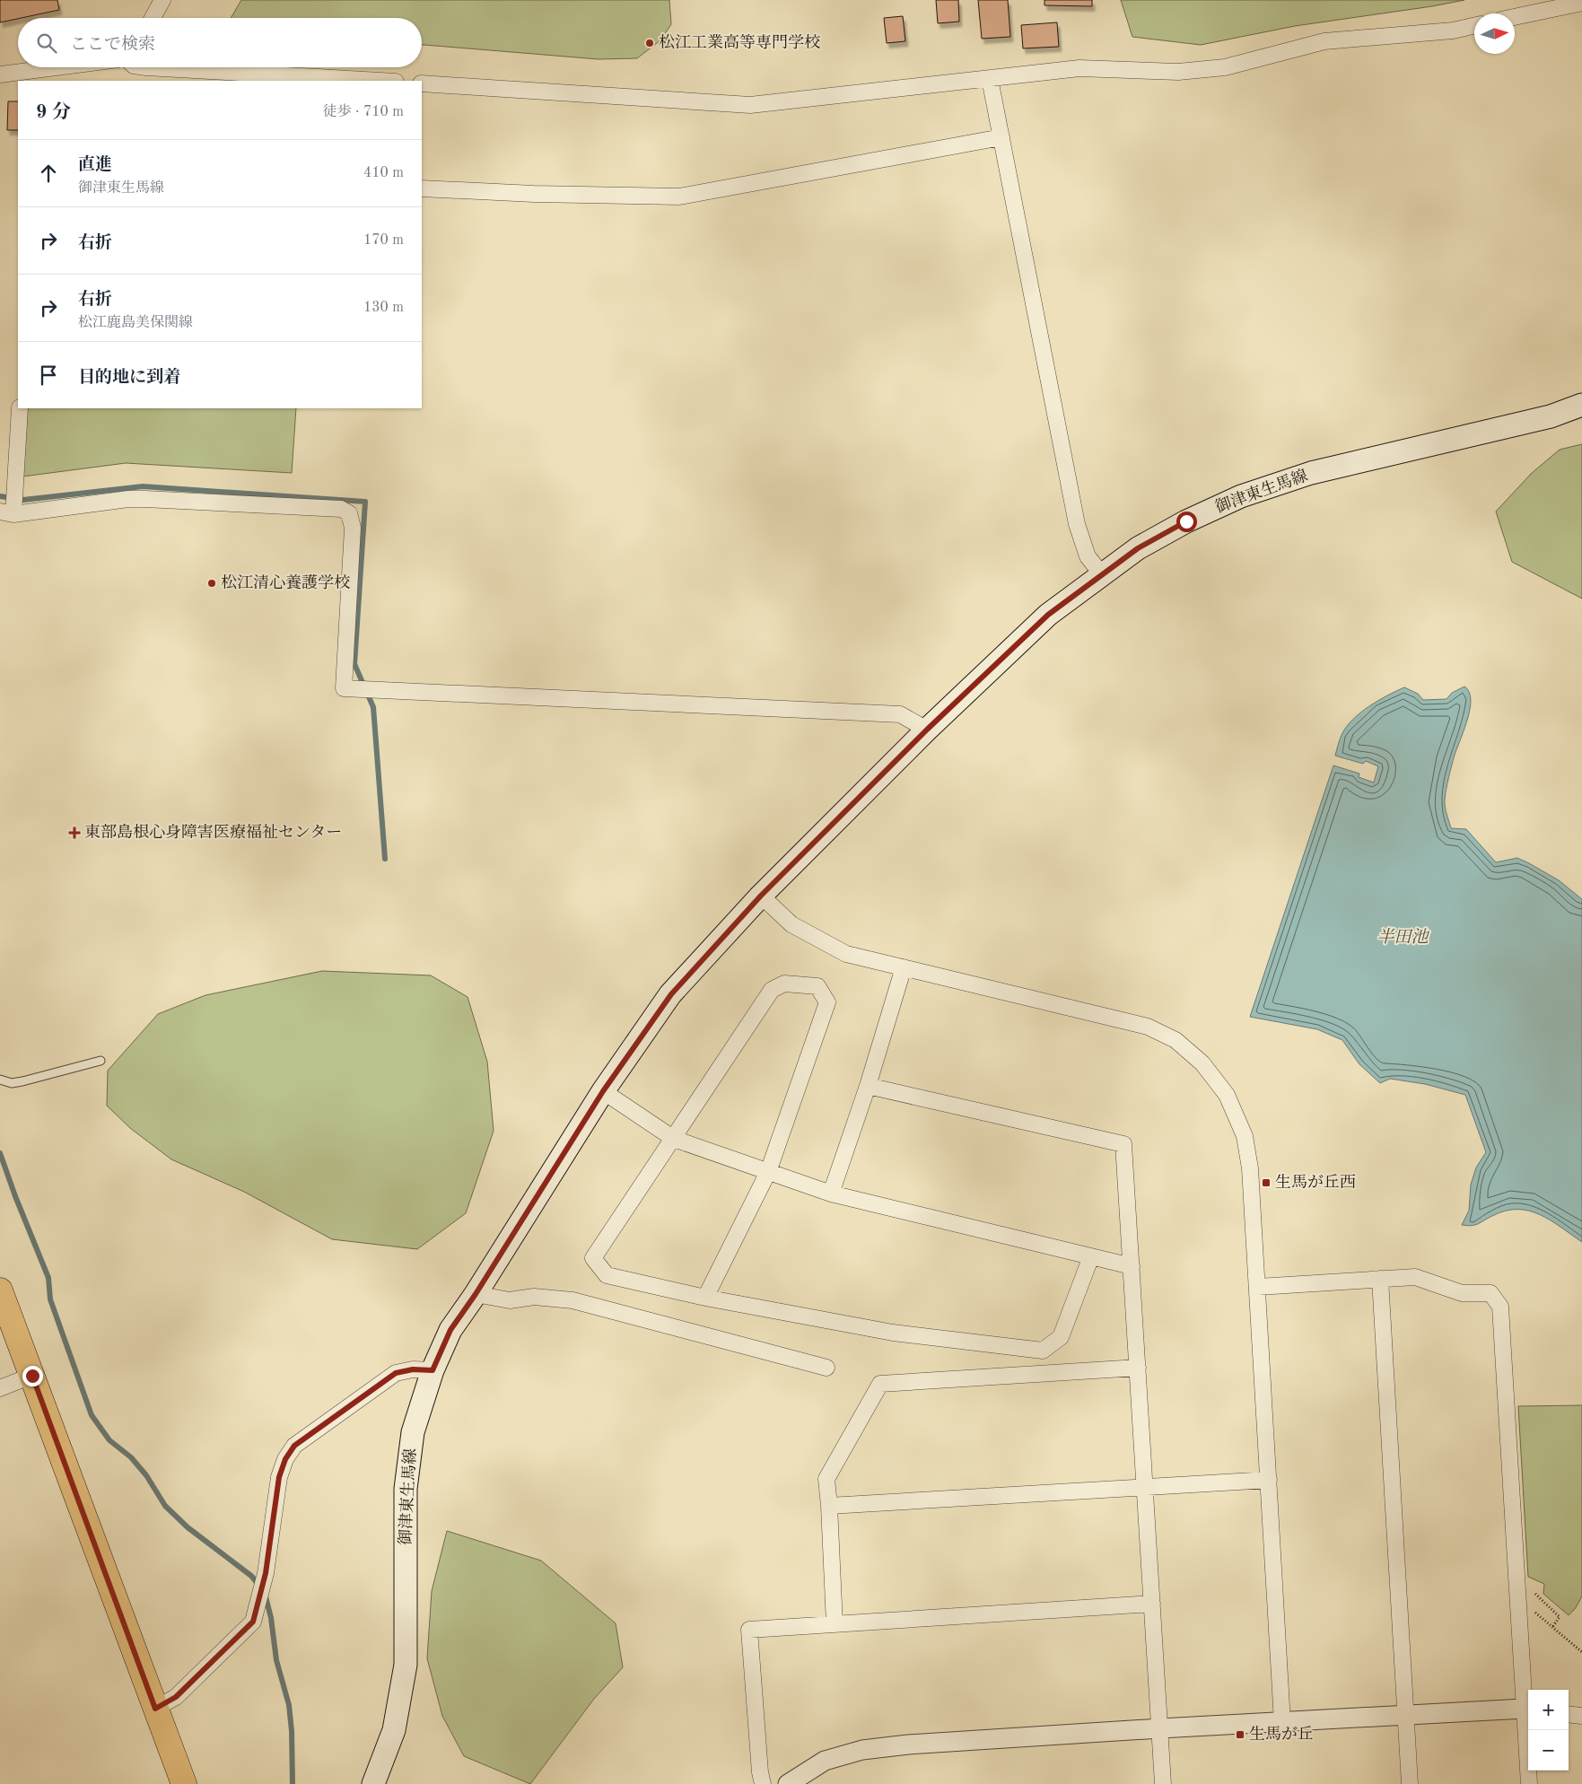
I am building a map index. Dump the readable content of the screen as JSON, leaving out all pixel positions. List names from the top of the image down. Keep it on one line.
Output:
{"streets":{"main road":["御津東生馬線"]},"water":["半田池"],"places":{"other":["松江工業高等専門学校","松江清心養護学校"],"health":["東部島根心身障害医療福祉センター"],"transit":["生馬が丘西","生馬が丘"]},"north":"right","page":{"search":"ここで検索","heading":["9 分","徒歩 · 710 m"],"list":[["直進","御津東生馬線","410 m"],["右折","170 m"],["右折","松江鹿島美保関線","130 m"],"目的地に到着"],"map_buttons":["+","−"]}}
